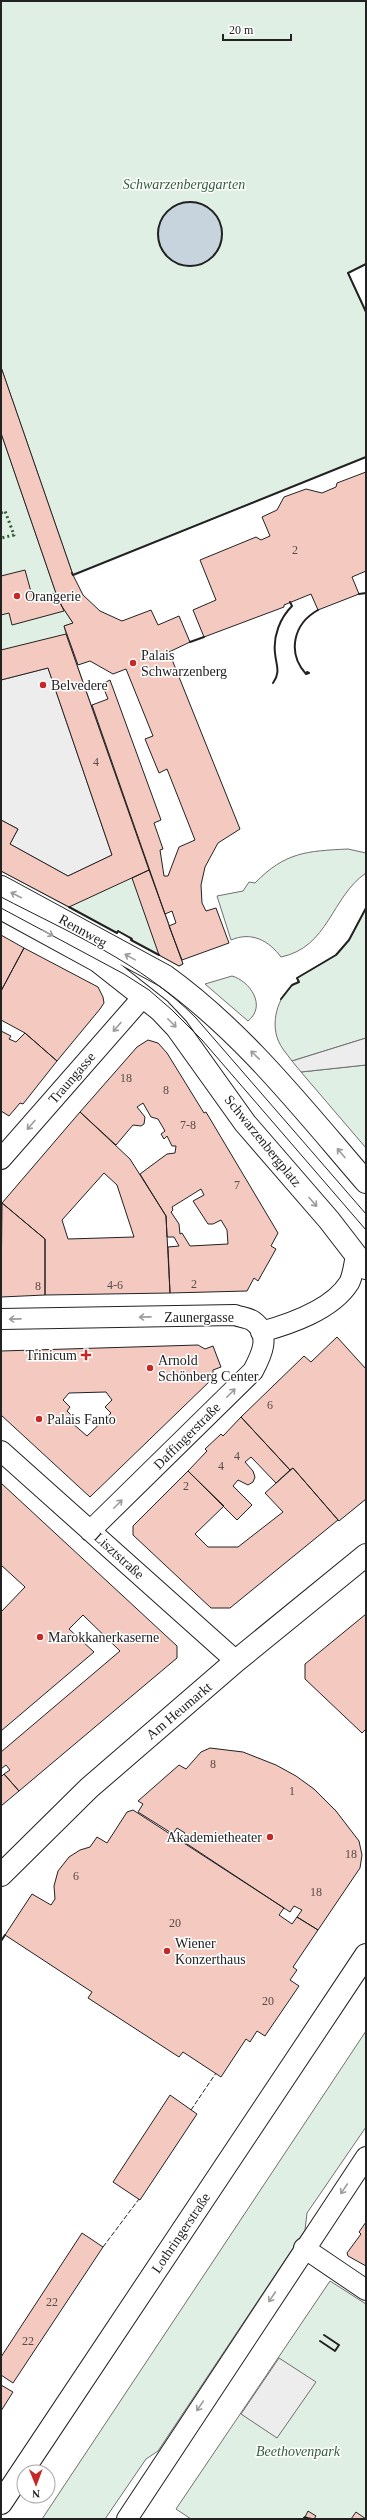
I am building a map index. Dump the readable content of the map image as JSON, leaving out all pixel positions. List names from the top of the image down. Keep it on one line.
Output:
{"streets":{"main road":["Rennweg","Schwarzenbergplatz","Am Heumarkt","Lothringerstraße"],"street":["Traungasse","Zaunergasse","Daffingerstraße","Lisztstraße"]},"crossings":[["Rennweg","Traungasse"],["Rennweg","Schwarzenbergplatz"],["Traungasse","Schwarzenbergplatz"],["Zaunergasse","Daffingerstraße"],["Daffingerstraße","Lisztstraße"],["Lisztstraße","Am Heumarkt"]],"one_way":["Traungasse","Schwarzenbergplatz","Zaunergasse","Daffingerstraße"],"parks":["Schwarzenberggarten","Beethovenpark"],"places":{"other":["Orangerie","Palais Schwarzenberg","Belvedere","Arnold Schönberg Center","Palais Fanto","Marokkanerkaserne","Akademietheater","Wiener Konzerthaus"],"health":["Trinicum"]},"house_numbers":["2","4","18","8","7-8","7","2","4-6","8","6","4","4","2","8","1","18","6","18","20","20","22","22"],"scale_bar":"20 m","north":"bottom"}
